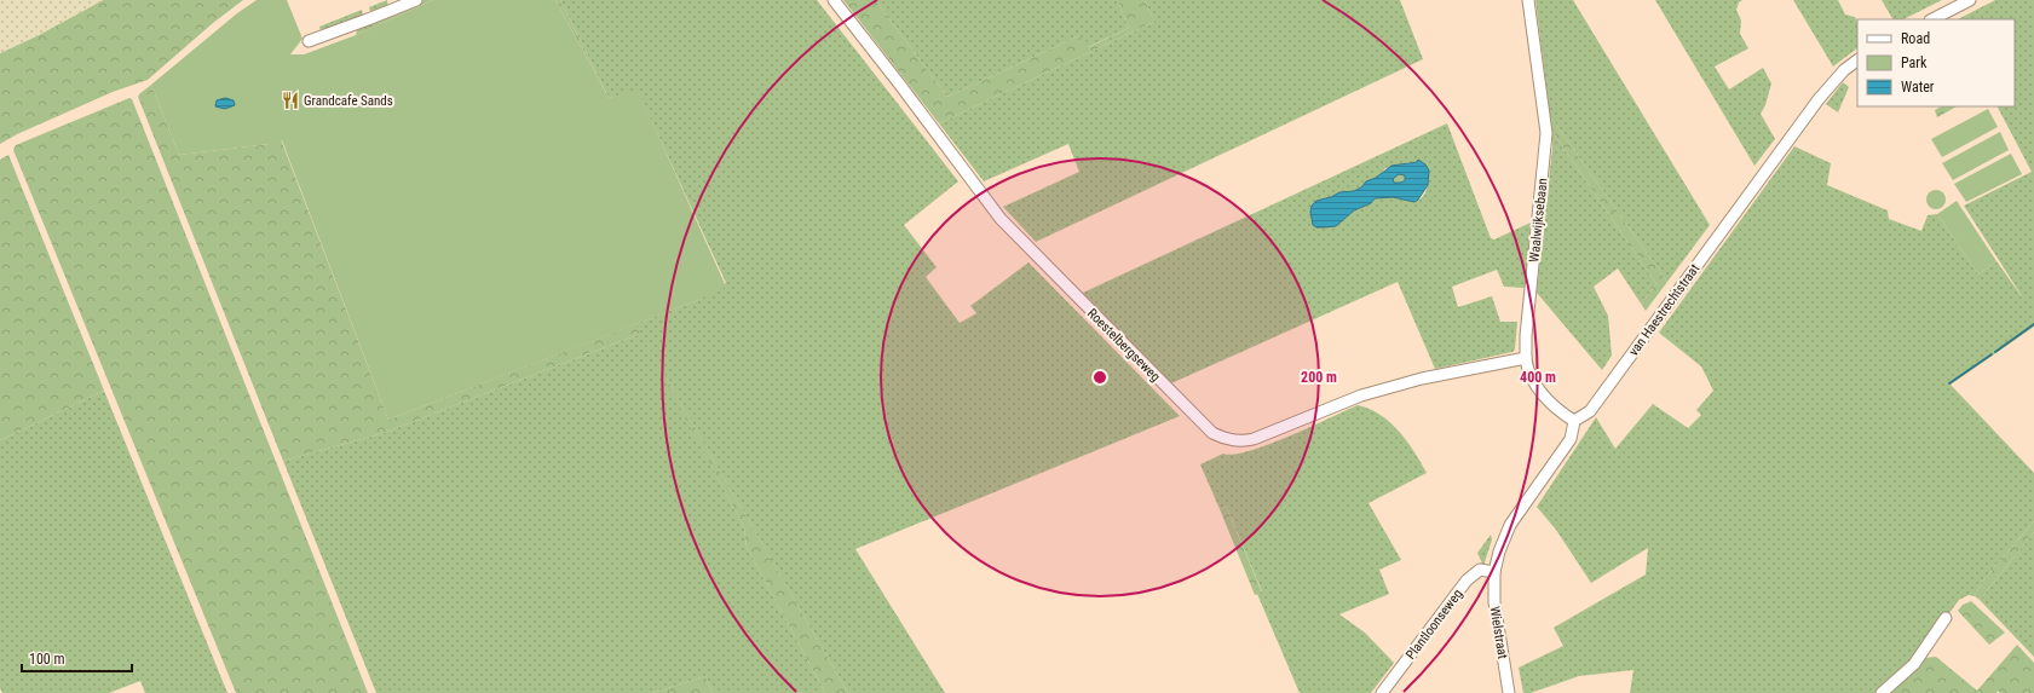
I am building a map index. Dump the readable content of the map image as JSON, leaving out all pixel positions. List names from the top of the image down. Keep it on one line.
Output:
{"streets":{"street":["Waalwijksebaan","van Haestrechtstraat","Roestelbergseweg","Plantloonseweg","Wielstraat"]},"crossings":[["Waalwijksebaan","van Haestrechtstraat"],["Waalwijksebaan","Roestelbergseweg"],["Plantloonseweg","Wielstraat"]],"places":{"restaurant":["Grandcafe Sands"]},"legend":["Road","Park","Water"],"scale_bar":"100 m","rings":["200 m","400 m"]}
